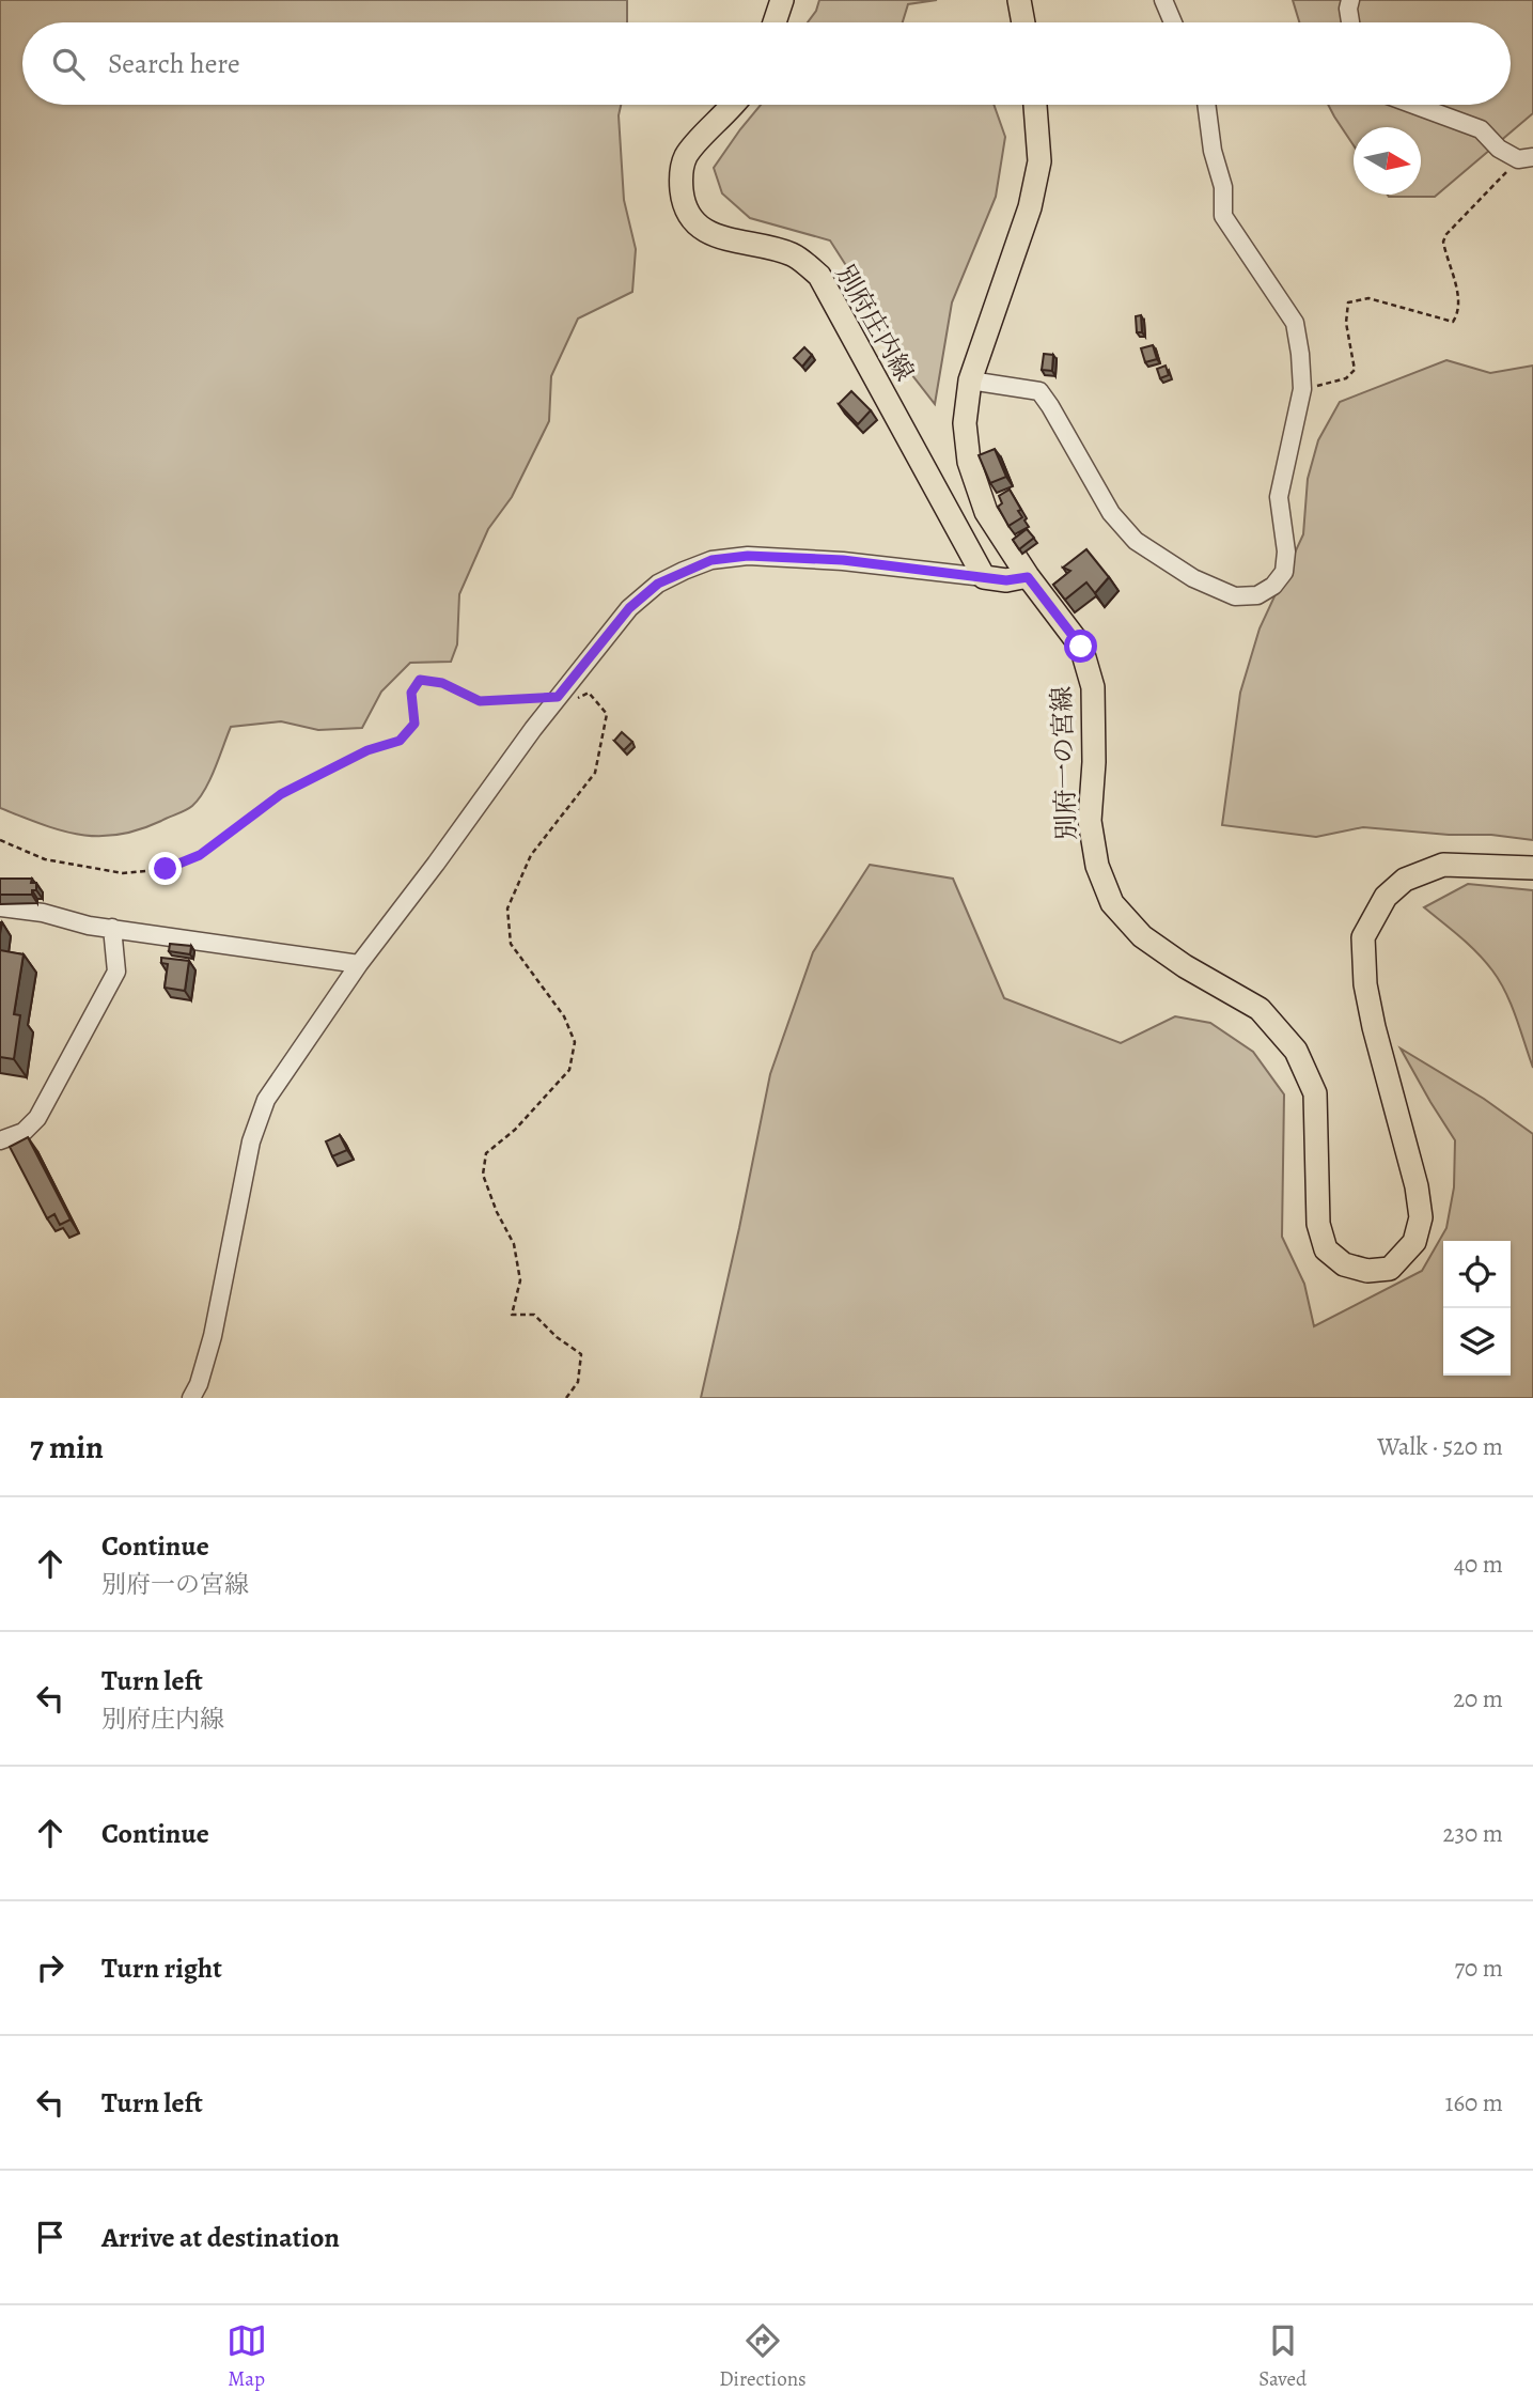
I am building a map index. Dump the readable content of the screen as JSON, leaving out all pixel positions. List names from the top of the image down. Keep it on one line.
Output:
{"streets":{"main road":["別府庄内線","別府一の宮線"]},"north":"right","page":{"search":"Search here","heading":["7 min","Walk · 520 m"],"list":[["Continue","別府一の宮線","40 m"],["Turn left","別府庄内線","20 m"],["Continue","230 m"],["Turn right","70 m"],["Turn left","160 m"],"Arrive at destination"],"nav":["Map","Directions","Saved"]}}
